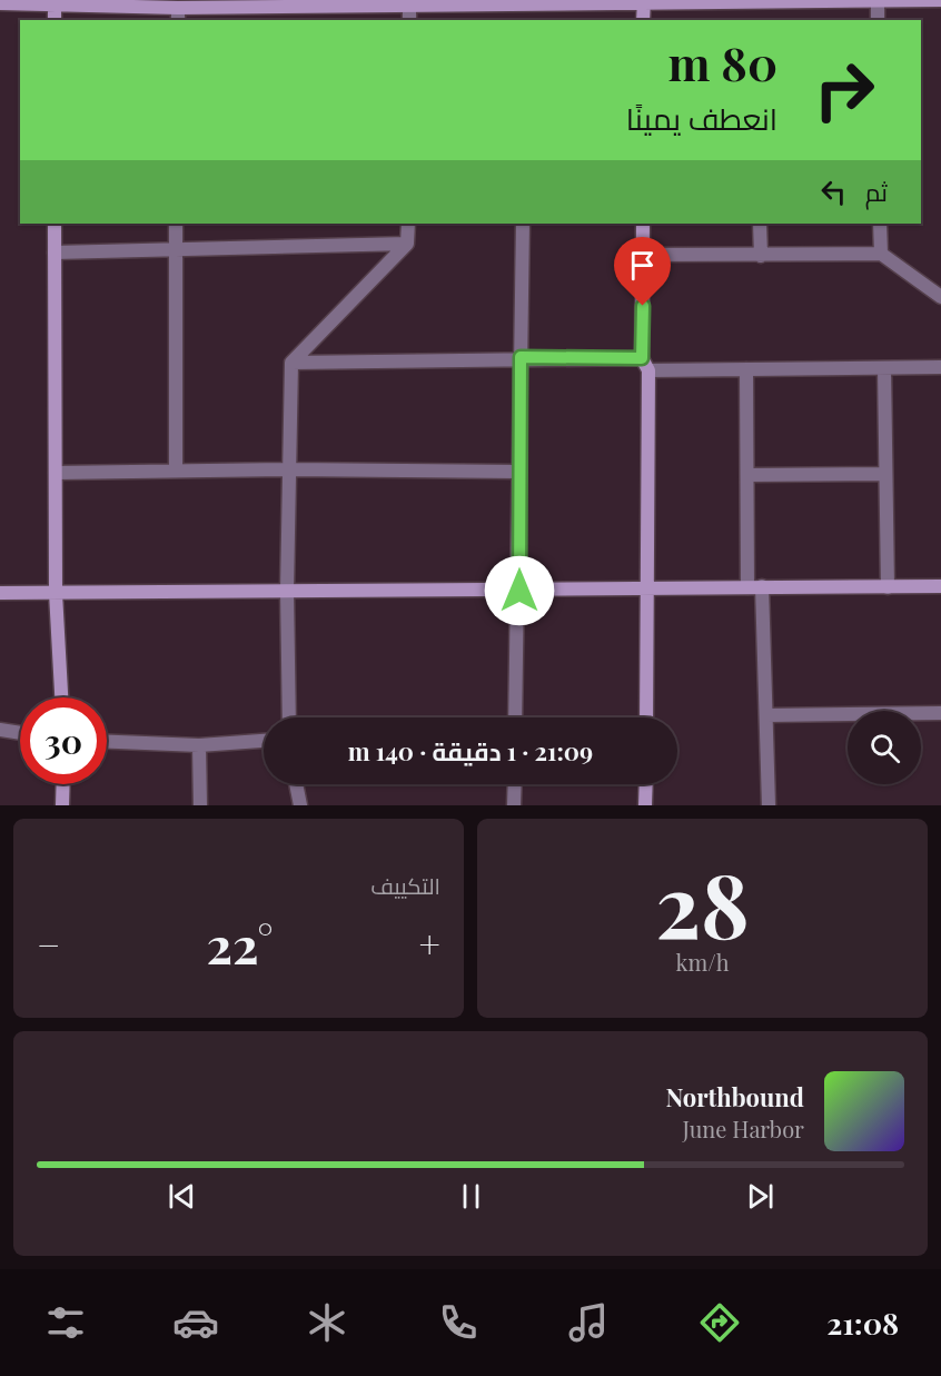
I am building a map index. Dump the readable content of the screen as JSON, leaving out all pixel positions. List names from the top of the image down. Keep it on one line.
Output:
{"page":{"turn":["80 m","انعطف يمينًا"],"then":"ثم","limit":"30","trip":"21:09 · 1 دقيقة · 140 m","tile":[["28","km/h"],"التكييف"],"heat":["−","22°","+"],"song":["Northbound","June Harbor"],"tabs":"21:08"}}
